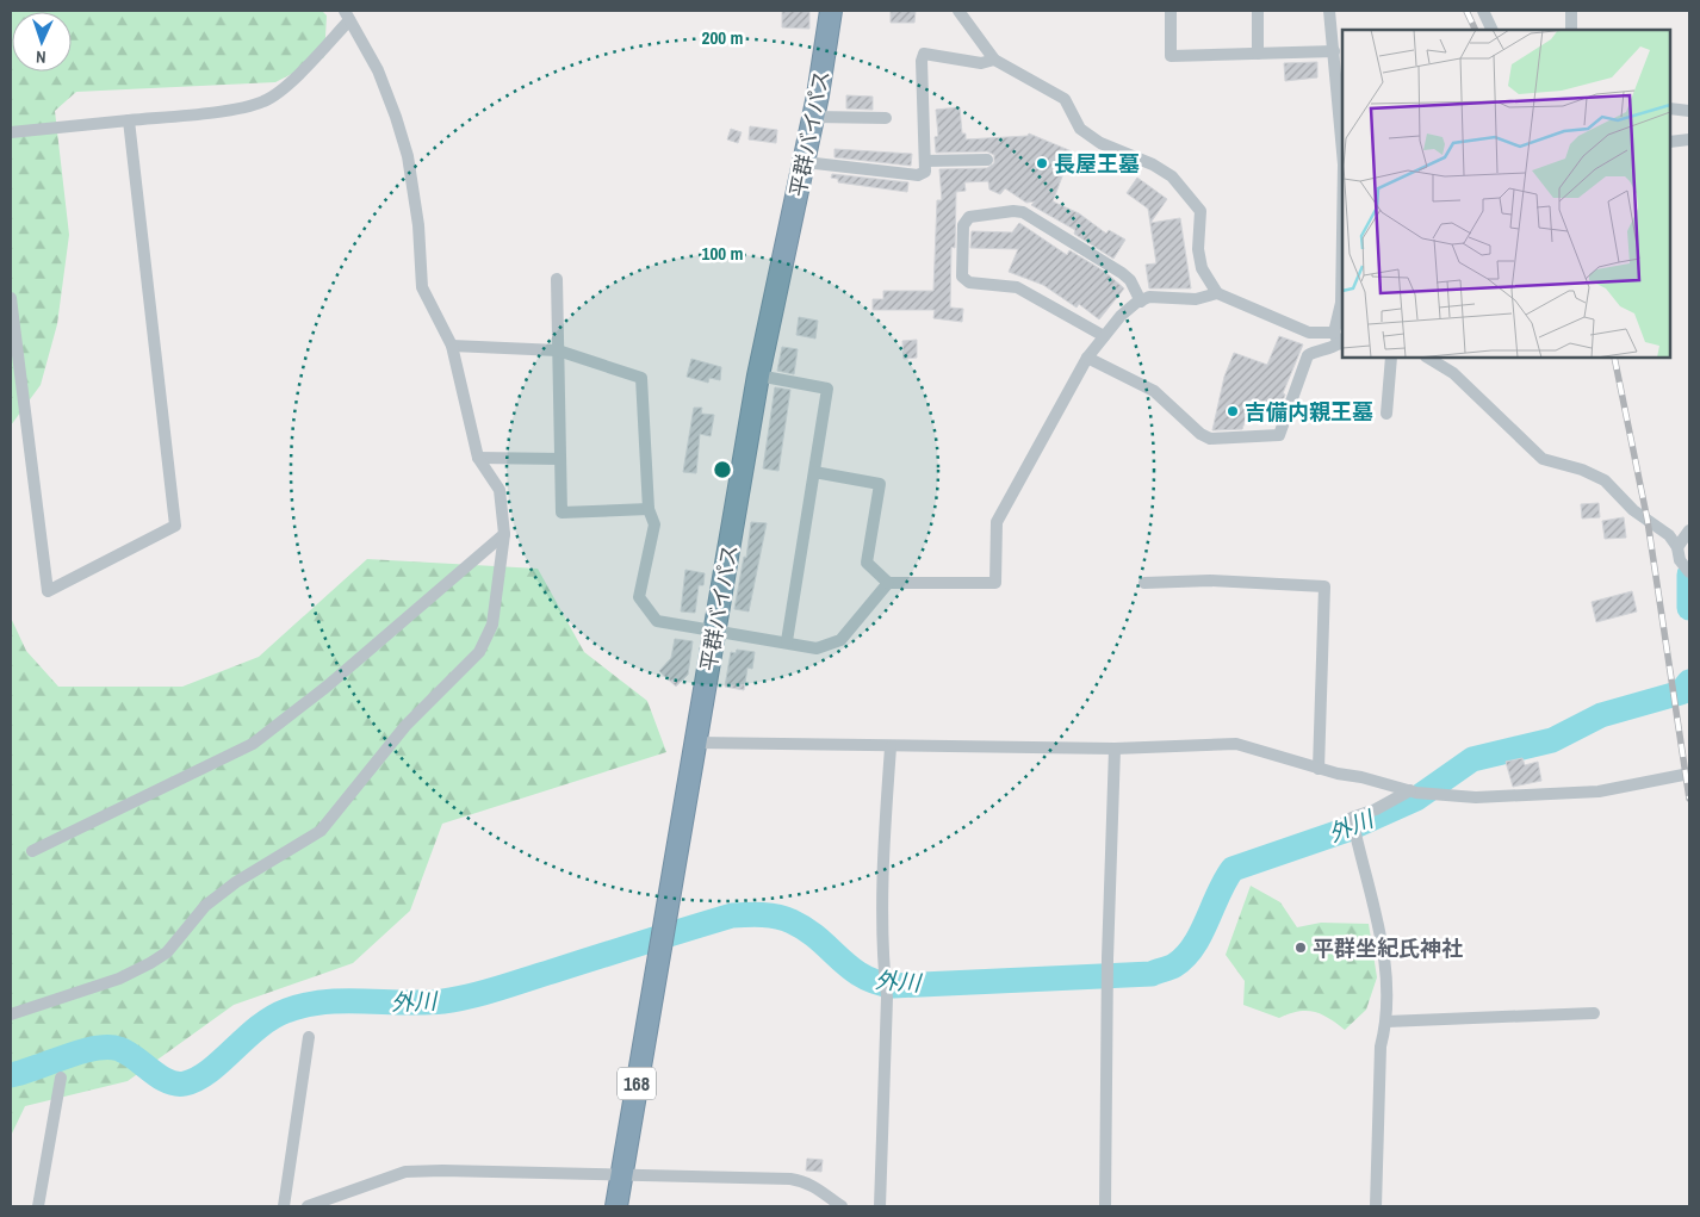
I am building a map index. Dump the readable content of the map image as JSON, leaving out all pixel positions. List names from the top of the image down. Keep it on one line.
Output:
{"streets":{"highway":["平群バイパス","168"]},"water":["外川"],"places":["長屋王墓","吉備内親王墓","平群坐紀氏神社"],"north":"bottom","rings":["200 m","100 m"]}
